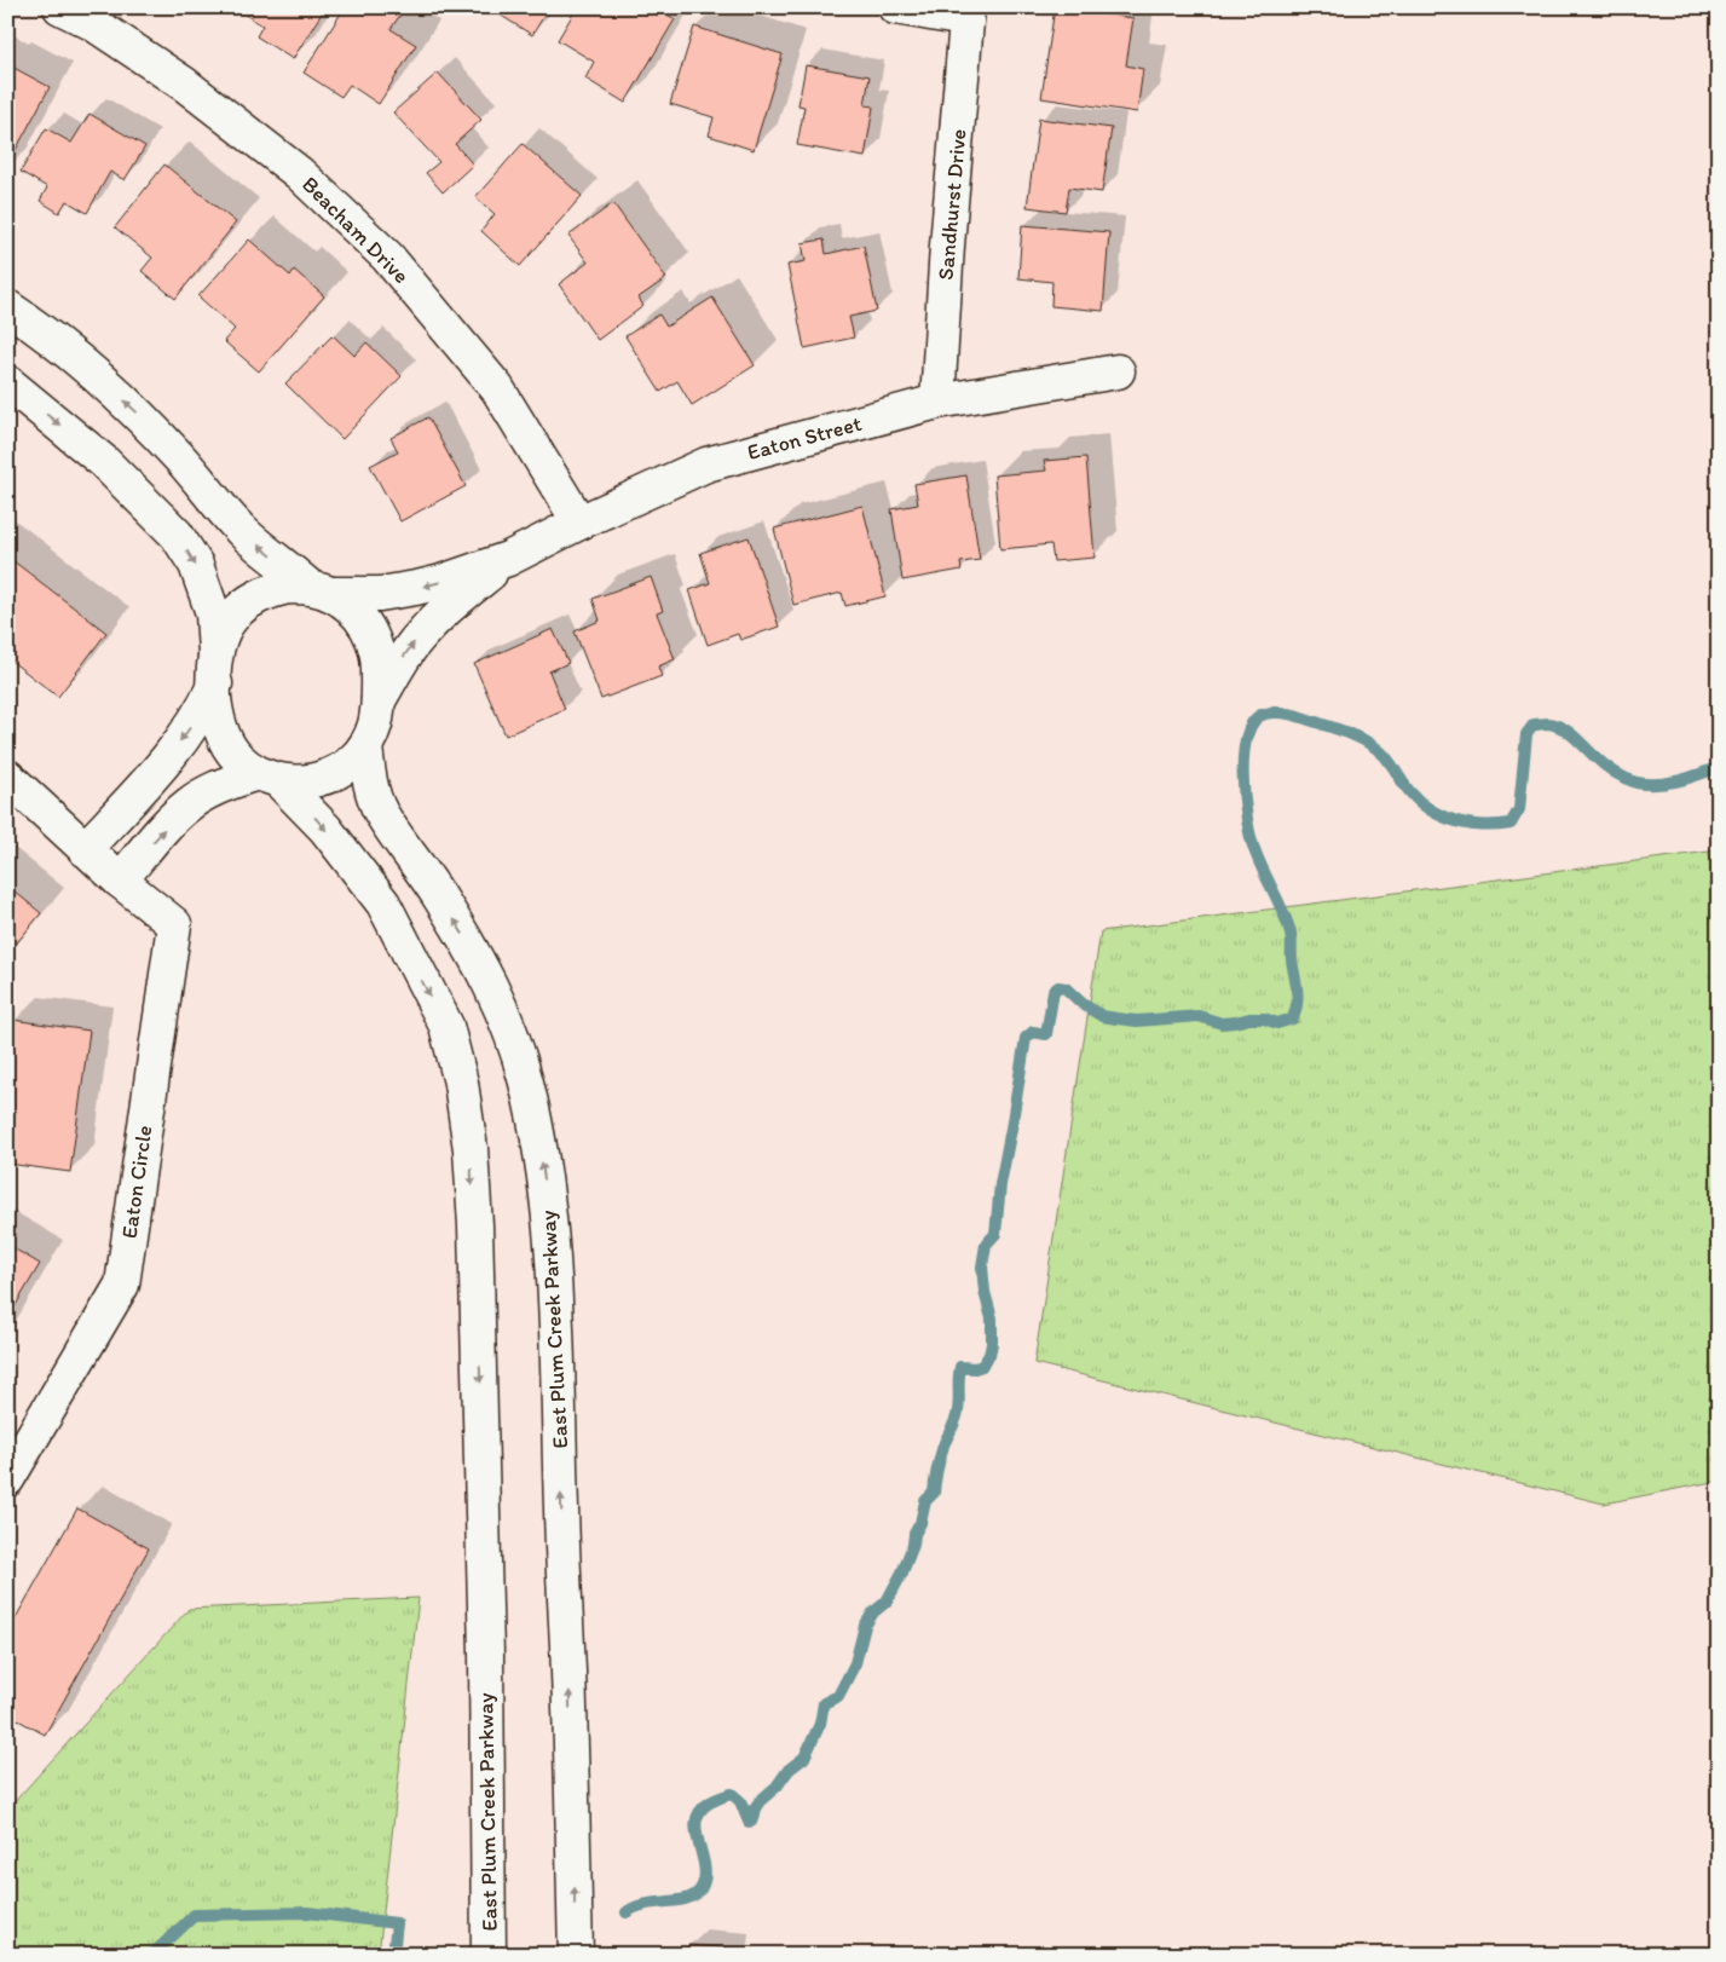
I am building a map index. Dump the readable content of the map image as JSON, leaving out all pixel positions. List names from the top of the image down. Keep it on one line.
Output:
{"streets":{"main road":["Sandhurst Drive","Beacham Drive","Eaton Street","Eaton Circle","East Plum Creek Parkway"]},"crossings":[["Sandhurst Drive","Eaton Street"],["Beacham Drive","Eaton Street"],["Eaton Street","East Plum Creek Parkway"]]}
